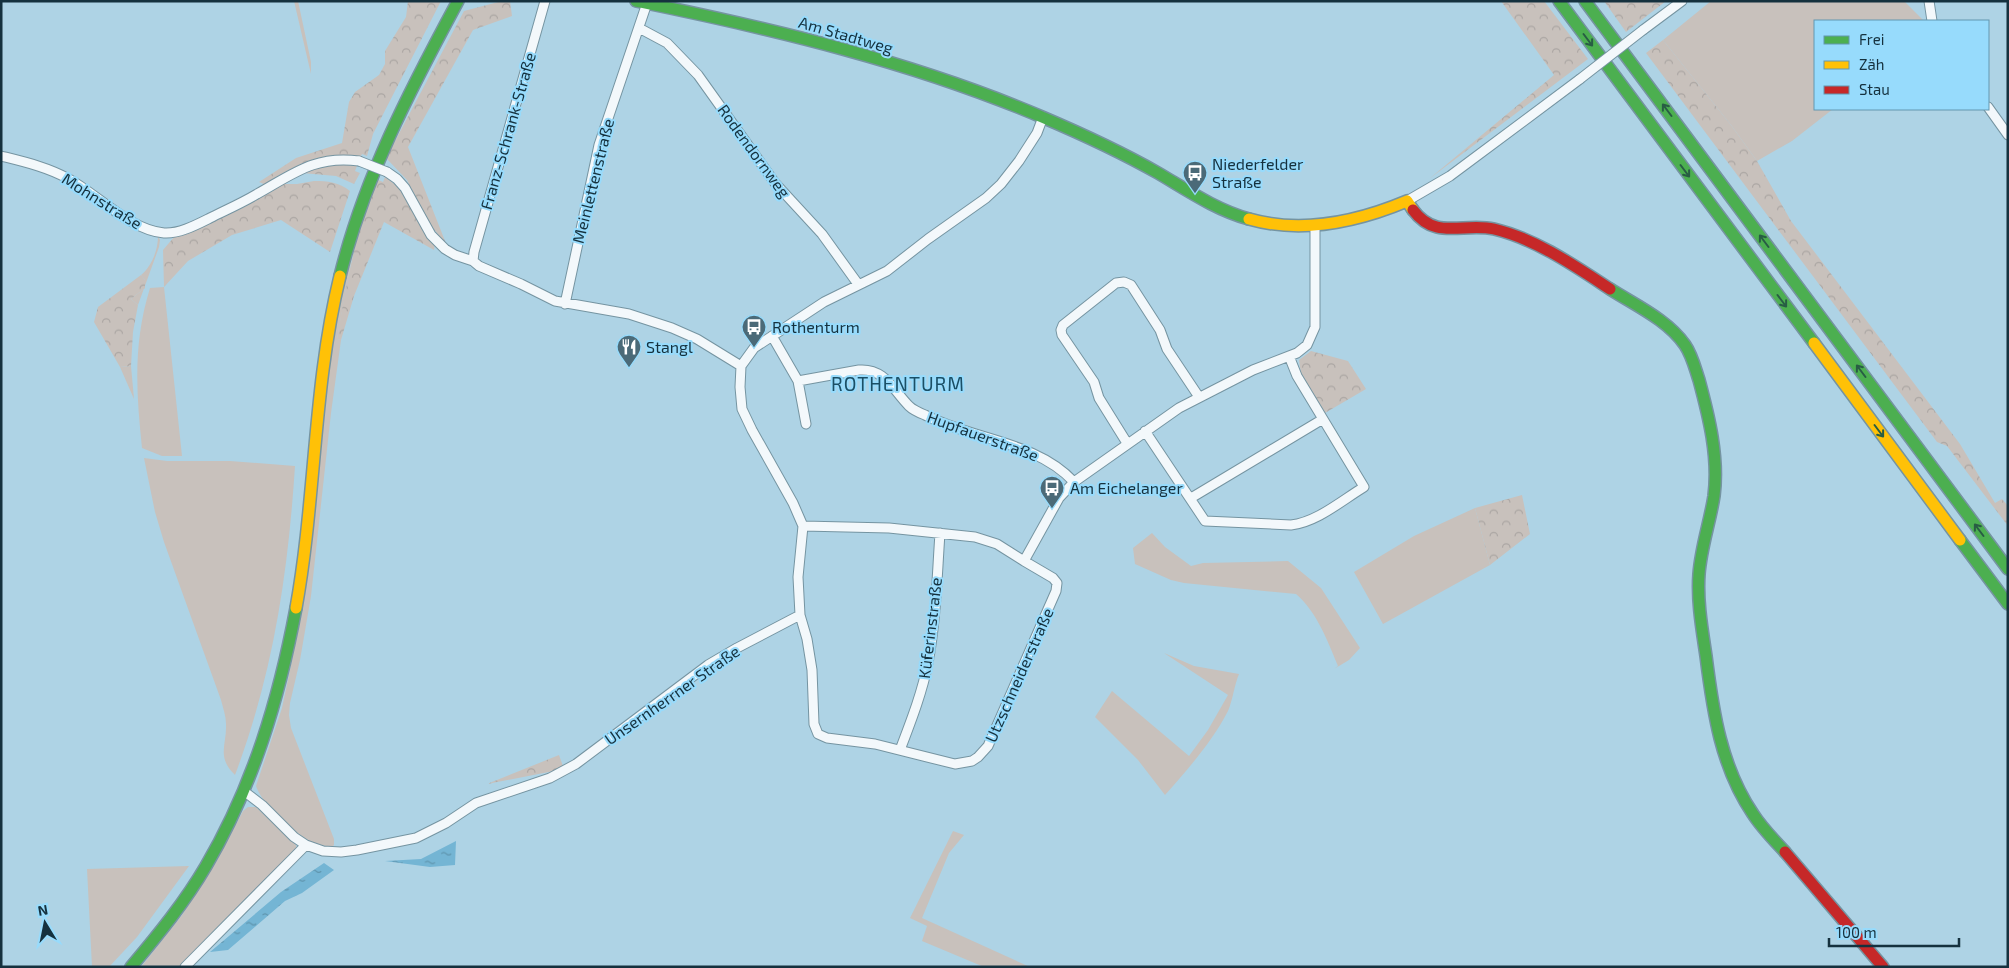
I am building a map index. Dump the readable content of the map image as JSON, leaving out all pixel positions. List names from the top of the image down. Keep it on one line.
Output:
{"streets":{"main road":["Am Stadtweg"],"street":["Franz-Schrank-Straße","Rodendornweg","Meinlettenstraße","Mohnstraße","Hupfauerstraße","Küferinstraße","Utzschneiderstraße","Unsernherrner Straße"]},"crossings":[["Am Stadtweg","Meinlettenstraße"],["Franz-Schrank-Straße","Mohnstraße"],["Rodendornweg","Meinlettenstraße"],["Küferinstraße","Utzschneiderstraße"],["Utzschneiderstraße","Unsernherrner Straße"]],"districts":["ROTHENTURM"],"places":{"bus stop":["Niederfelder Straße","Rothenturm","Am Eichelanger"],"restaurant":["Stangl"]},"legend":["Frei","Zäh","Stau"],"scale_bar":"100 m","north":"top"}
